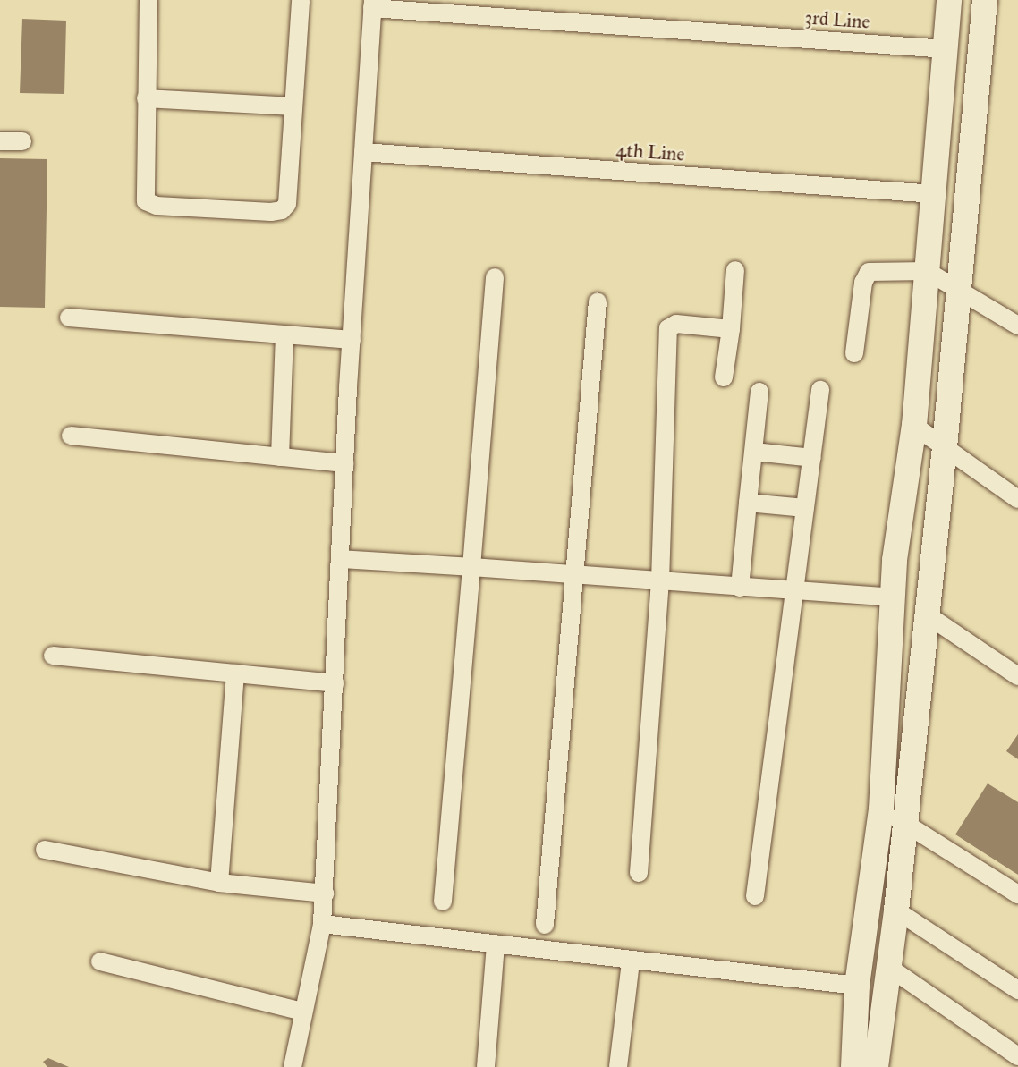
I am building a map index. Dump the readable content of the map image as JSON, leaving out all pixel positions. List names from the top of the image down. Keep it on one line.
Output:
{"streets":{"street":["3rd Line","4th Line"]}}
